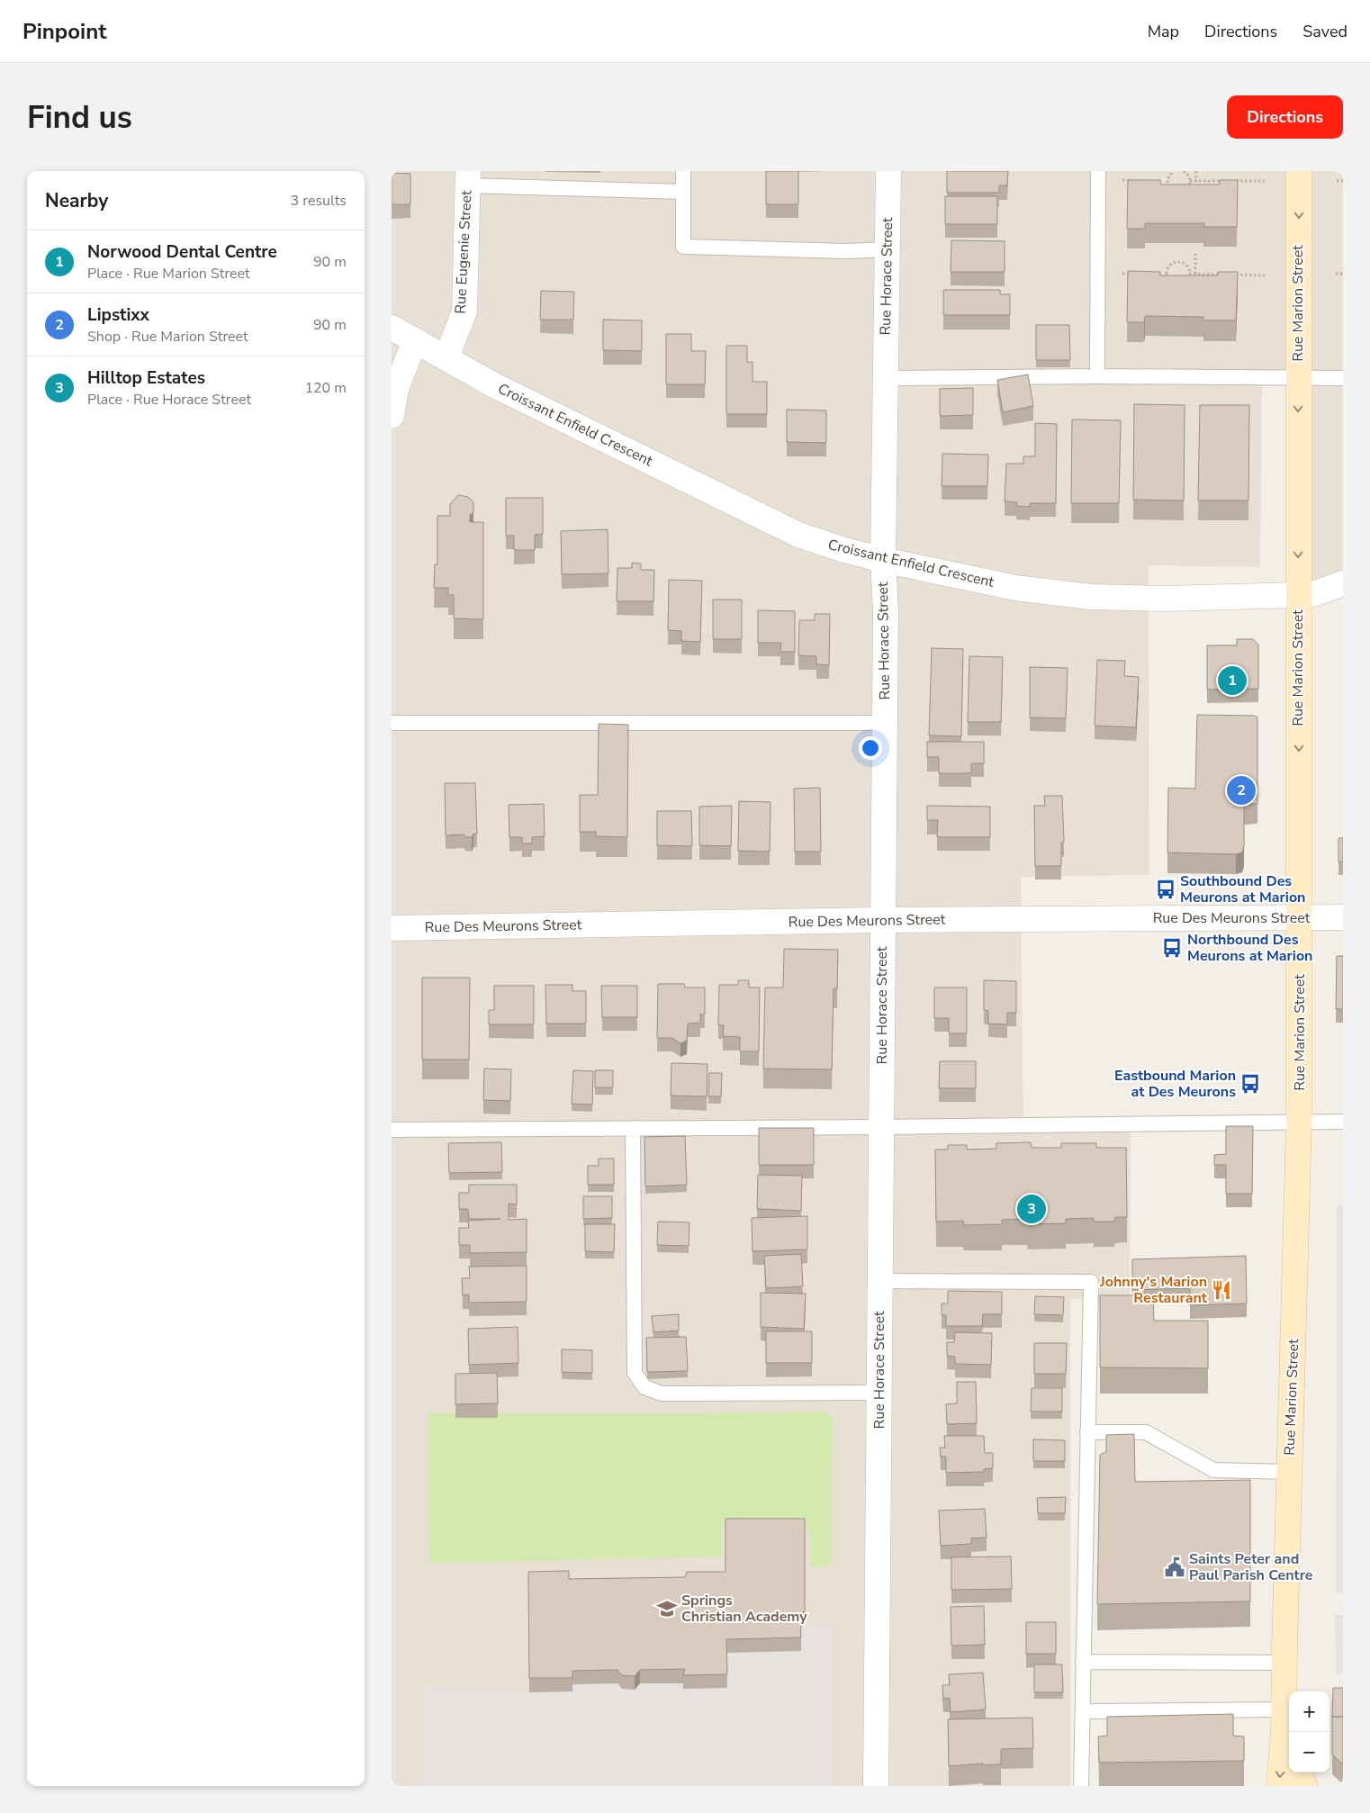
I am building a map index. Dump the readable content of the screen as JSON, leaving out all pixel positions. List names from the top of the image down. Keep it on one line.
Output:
{"streets":{"main road":["Rue Marion Street"],"street":["Rue Eugenie Street","Rue Horace Street","Croissant Enfield Crescent","Rue Des Meurons Street"]},"crossings":[["Rue Eugenie Street","Croissant Enfield Crescent"],["Rue Horace Street","Croissant Enfield Crescent"],["Rue Horace Street","Rue Des Meurons Street"],["Rue Marion Street","Croissant Enfield Crescent"],["Rue Marion Street","Rue Des Meurons Street"]],"one_way":["Rue Marion Street"],"places":{"bus stop":["Southbound Des Meurons at Marion","Northbound Des Meurons at Marion","Eastbound Marion at Des Meurons"],"restaurant":["Johnny's Marion Restaurant"],"public building":["Saints Peter and Paul Parish Centre"],"school or university":["Springs Christian Academy"]},"page":{"header":"Pinpoint","nav":["Map","Directions","Saved"],"buttons":"Directions","title":"Find us","heading":["Nearby","3 results"],"list":[{"mark":"1","name":"Norwood Dental Centre","note":"Place · Rue Marion Street","value":"90 m"},{"mark":"2","name":"Lipstixx","note":"Shop · Rue Marion Street","value":"90 m"},{"mark":"3","name":"Hilltop Estates","note":"Place · Rue Horace Street","value":"120 m"}],"pins":["1","2","3"],"map_buttons":["+","−"]}}
